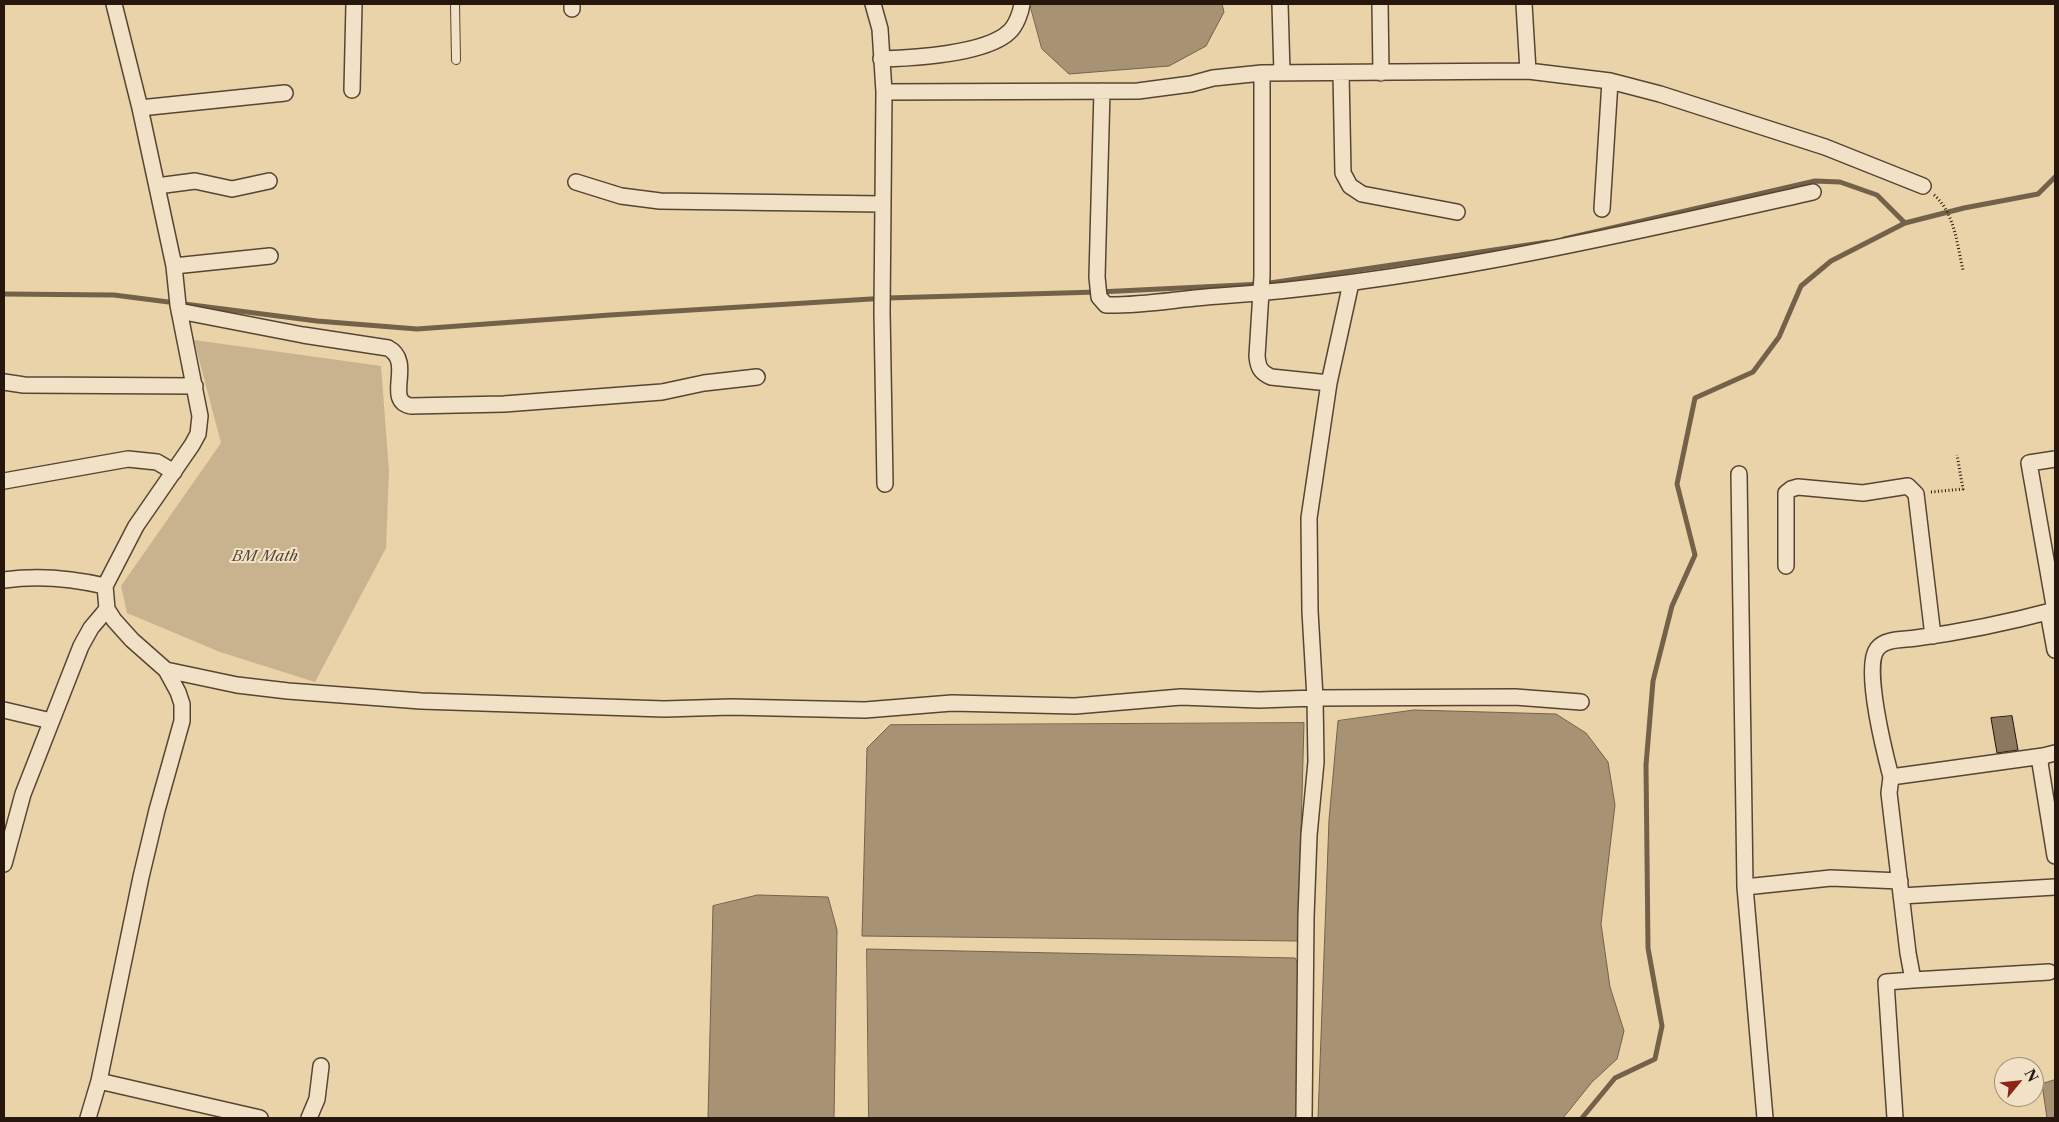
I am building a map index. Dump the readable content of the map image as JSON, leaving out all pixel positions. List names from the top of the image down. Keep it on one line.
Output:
{"parks":["BM Math"],"north":"top right"}
